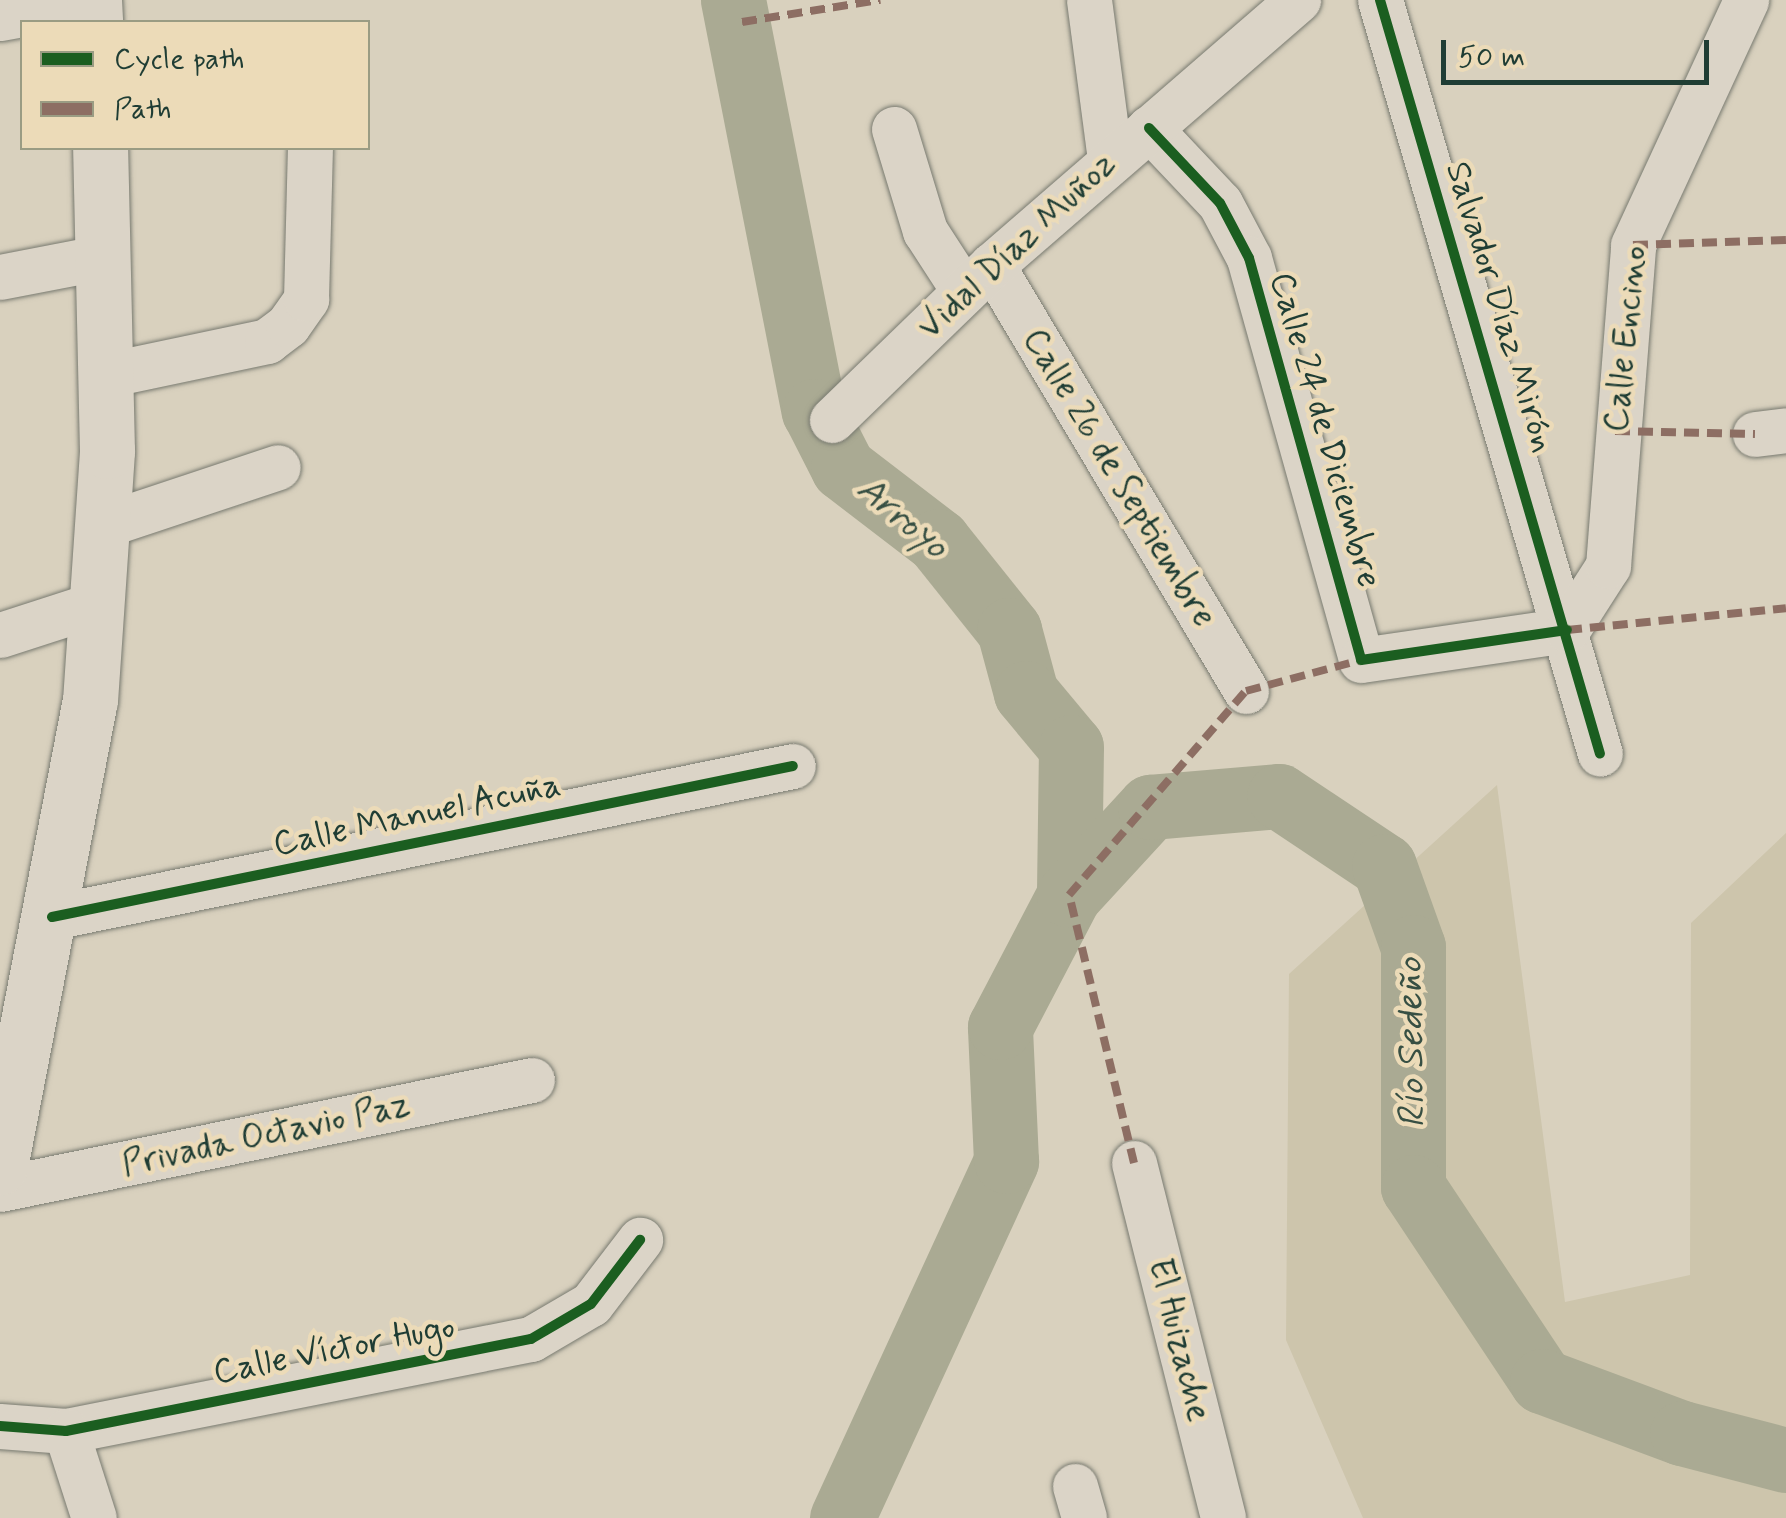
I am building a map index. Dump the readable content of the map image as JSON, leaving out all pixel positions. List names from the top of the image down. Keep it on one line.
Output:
{"streets":{"street":["Vidal Díaz Muñoz","Salvador Díaz Mirón","Calle Encino","Calle 24 de Diciembre","Calle 26 de Septiembre","Calle Manuel Acuña","Privada Octavio Paz","El Huizache","Calle Víctor Hugo"]},"crossings":[["Vidal Díaz Muñoz","Calle 24 de Diciembre"],["Vidal Díaz Muñoz","Calle 26 de Septiembre"],["Salvador Díaz Mirón","Calle Encino"],["Salvador Díaz Mirón","Calle 24 de Diciembre"],["Calle Encino","Calle 24 de Diciembre"]],"water":["Arroyo","Río Sedeño"],"legend":["Cycle path","Path"],"scale_bar":"50 m"}
